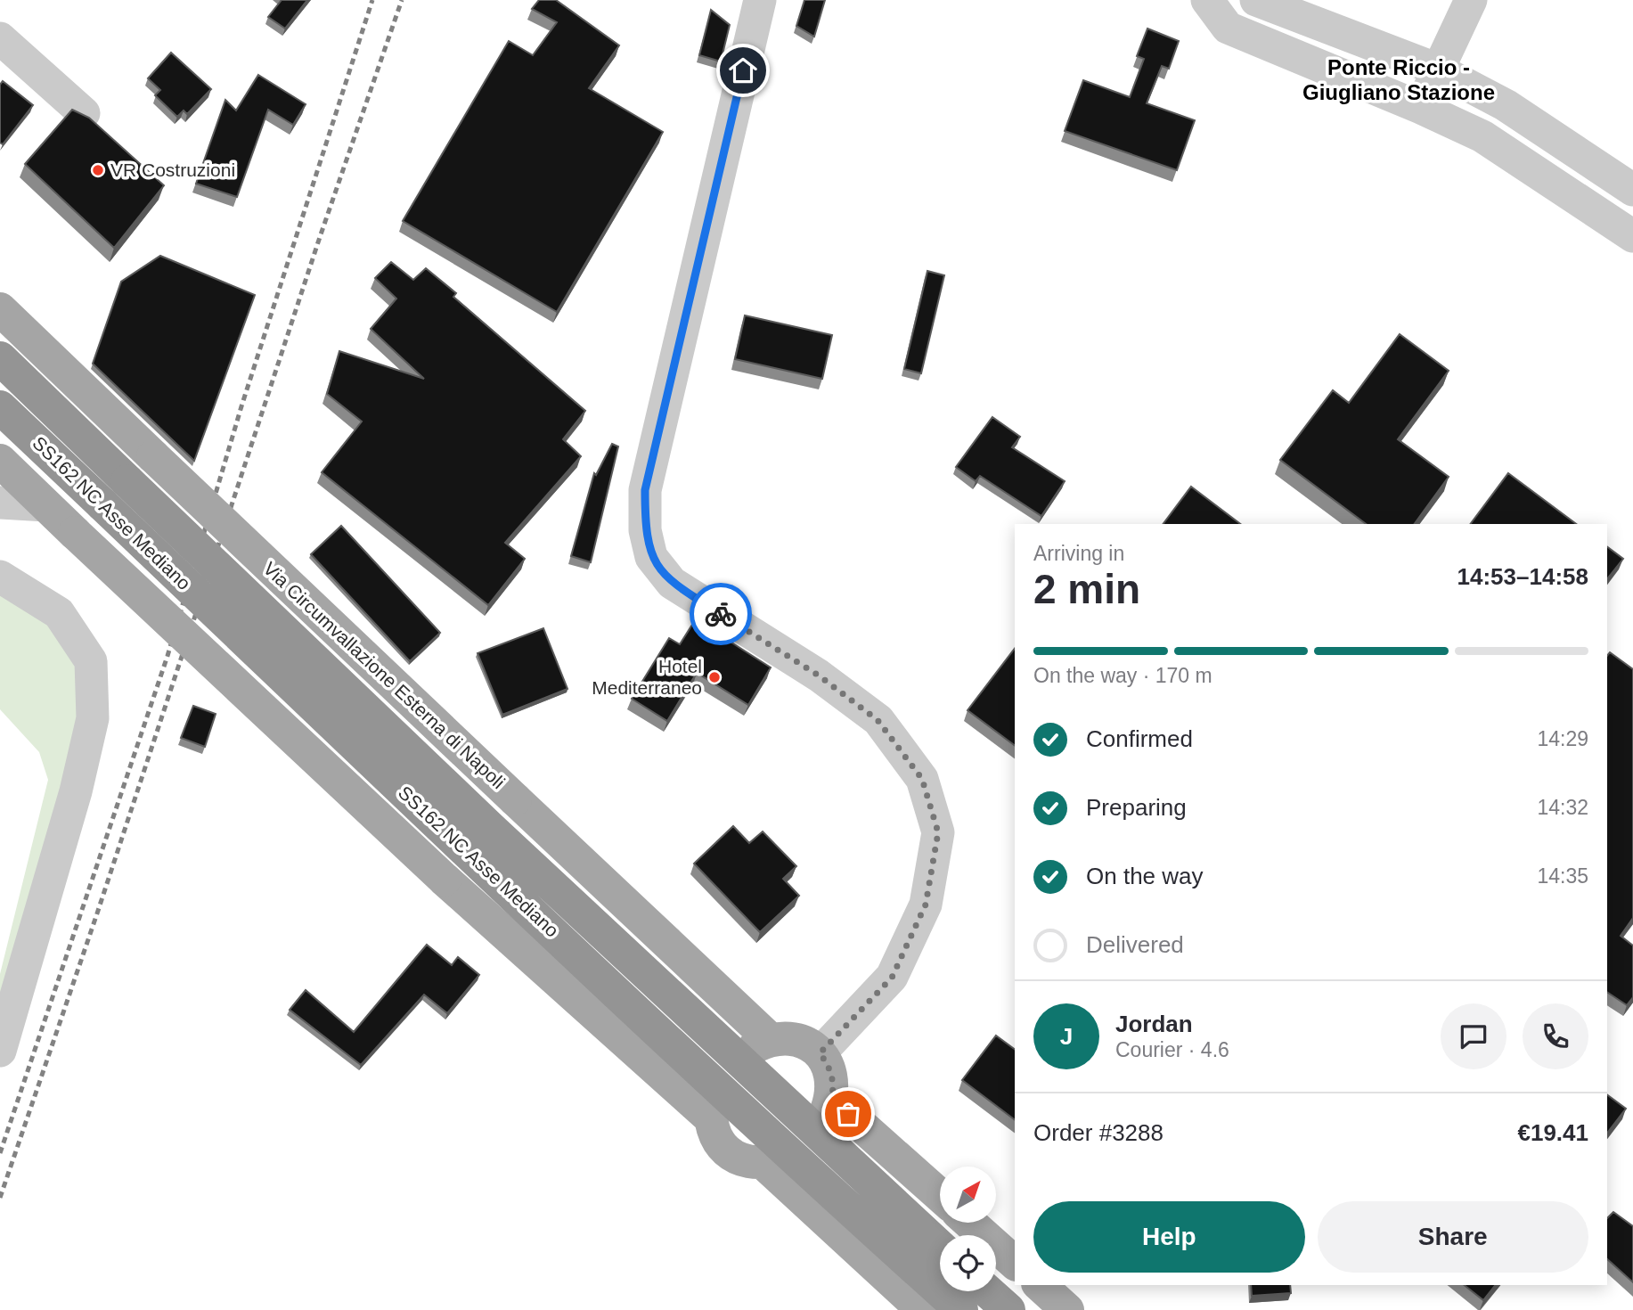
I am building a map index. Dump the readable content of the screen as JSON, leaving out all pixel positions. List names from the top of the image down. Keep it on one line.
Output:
{"streets":{"highway":["SS162 NC Asse Mediano"],"main road":["Via Circumvallazione Esterna di Napoli"]},"districts":["Ponte Riccio - Giugliano Stazione"],"places":["VR Costruzioni","Hotel Mediterraneo"],"north":"top right","page":{"heading":["2 min","Arriving in","14:53–14:58"],"panel":["Jordan","Courier · 4.6","Order #3288","€19.41"],"bar":"On the way · 170 m","list":[["Confirmed","14:29"],["Preparing","14:32"],["On the way","14:35"],"Delivered"],"round":"J","buttons":["Help","Share"]}}
